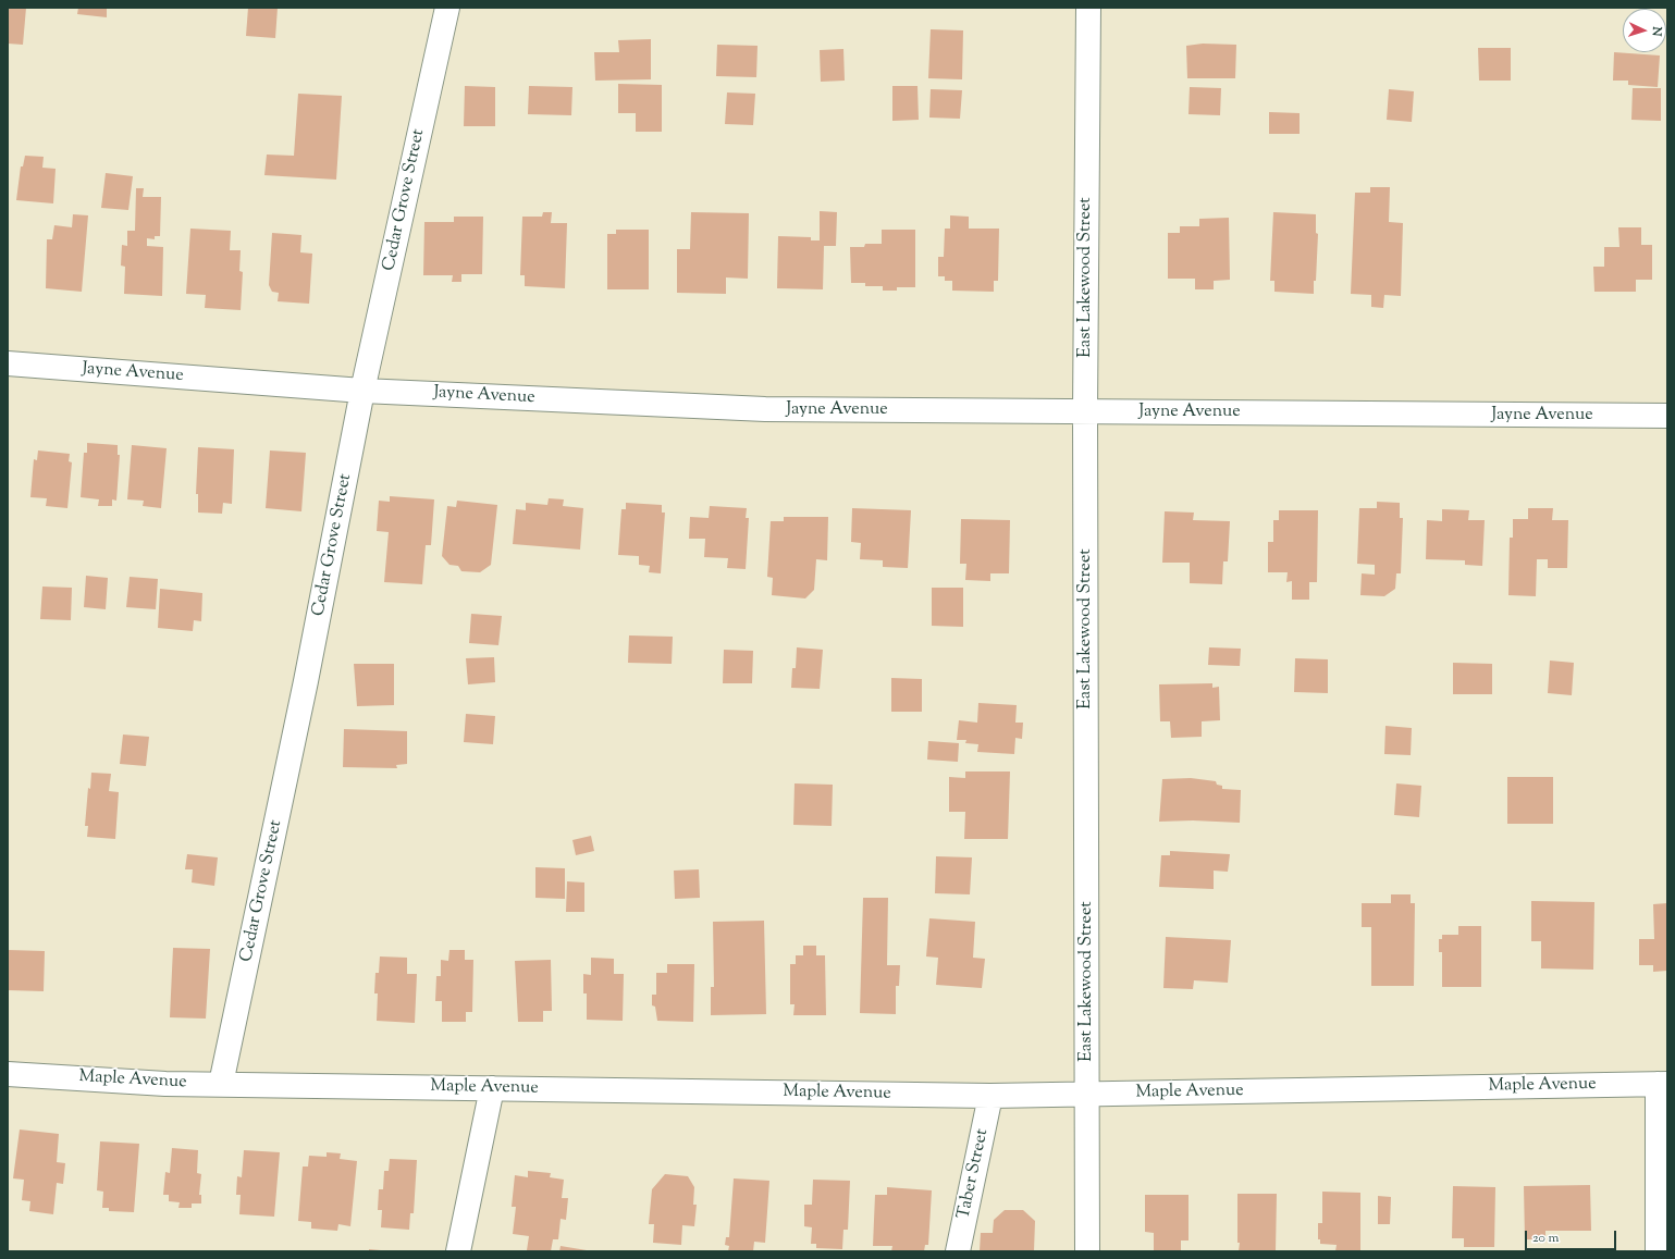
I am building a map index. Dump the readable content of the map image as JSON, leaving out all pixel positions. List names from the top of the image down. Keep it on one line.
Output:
{"streets":{"street":["Cedar Grove Street","East Lakewood Street","Jayne Avenue","Maple Avenue","Taber Street"]},"crossings":[["Cedar Grove Street","Jayne Avenue"],["Cedar Grove Street","Maple Avenue"],["East Lakewood Street","Jayne Avenue"],["East Lakewood Street","Maple Avenue"],["Maple Avenue","Taber Street"]],"scale_bar":"20 m","north":"right"}
